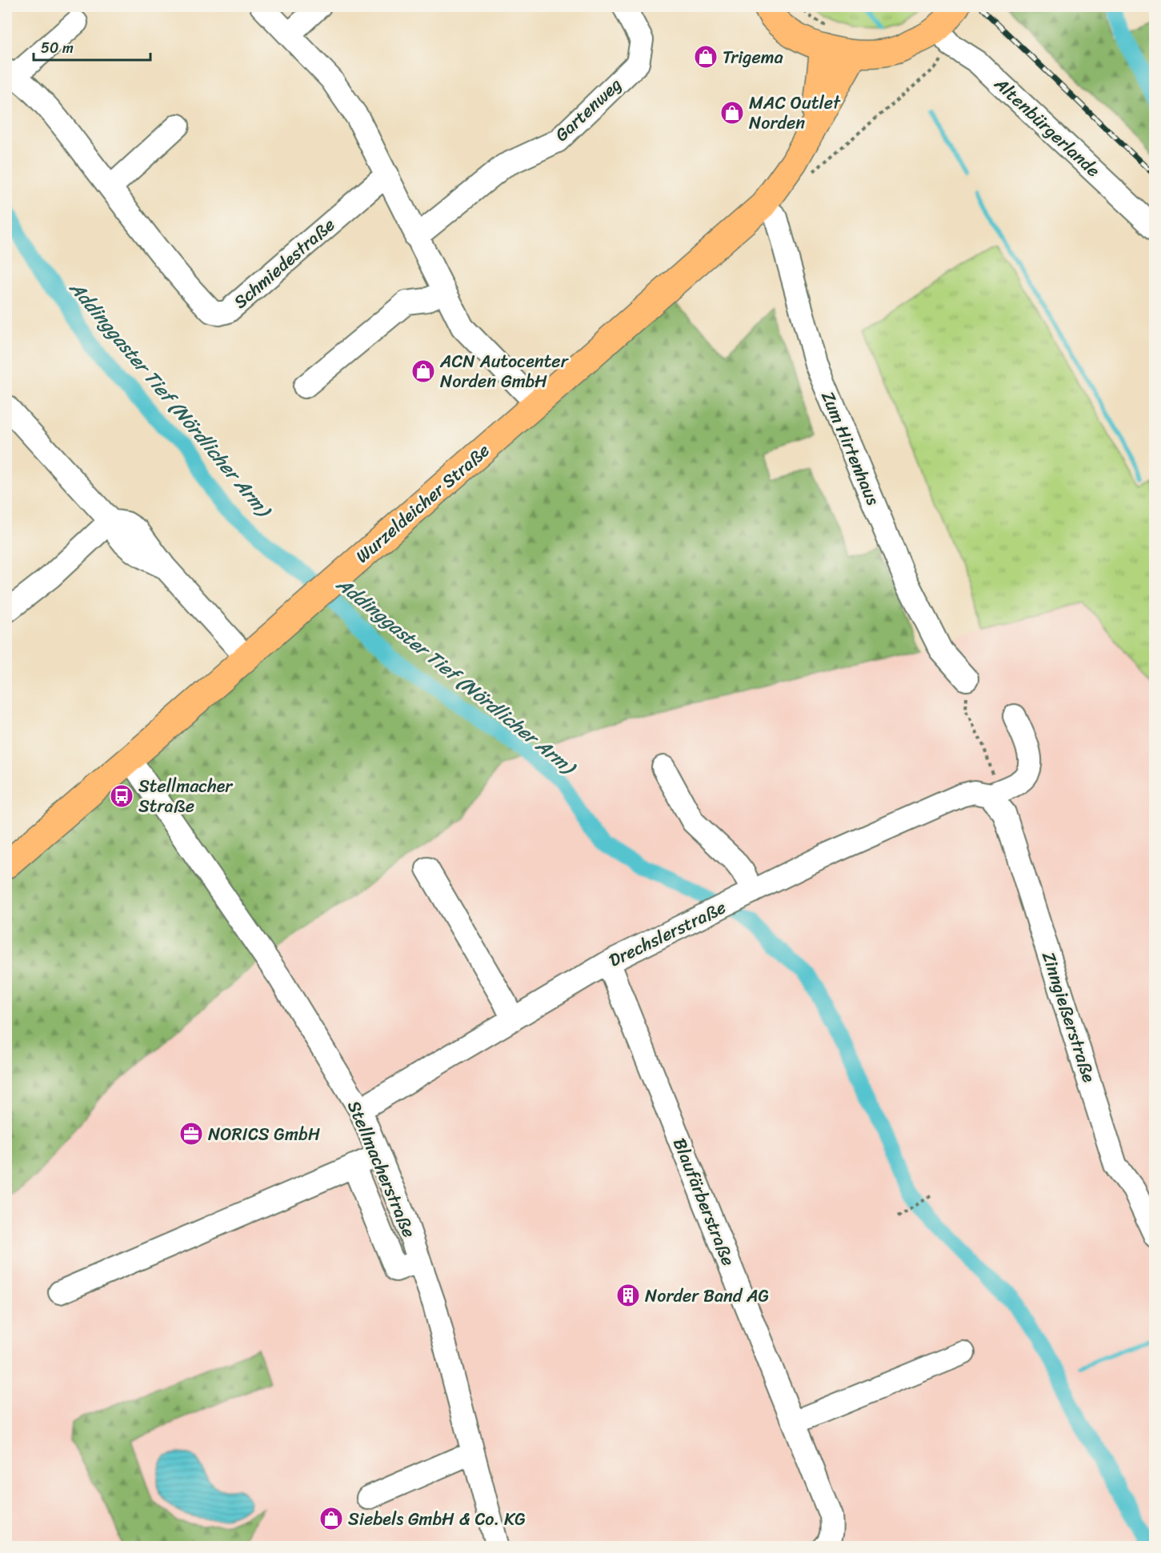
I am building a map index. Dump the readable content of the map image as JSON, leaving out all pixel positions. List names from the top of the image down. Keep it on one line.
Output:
{"streets":{"main road":["Wurzeldeicher Straße"],"street":["Gartenweg","Altenbürgerlande","Schmiedestraße","Zum Hirtenhaus","Drechslerstraße","Zinngießerstraße","Stellmacherstraße","Blaufärberstraße"]},"crossings":[["Zum Hirtenhaus","Wurzeldeicher Straße"],["Wurzeldeicher Straße","Stellmacherstraße"],["Drechslerstraße","Zinngießerstraße"],["Drechslerstraße","Stellmacherstraße"],["Drechslerstraße","Blaufärberstraße"]],"water":["Addinggaster Tief (Nördlicher Arm)"],"places":{"shop":["Trigema","MAC Outlet Norden","ACN Autocenter Norden GmbH","Siebels GmbH & Co. KG"],"bus stop":["Stellmacher Straße"],"office":["NORICS GmbH"],"building":["Norder Band AG"]},"scale_bar":"50 m"}
